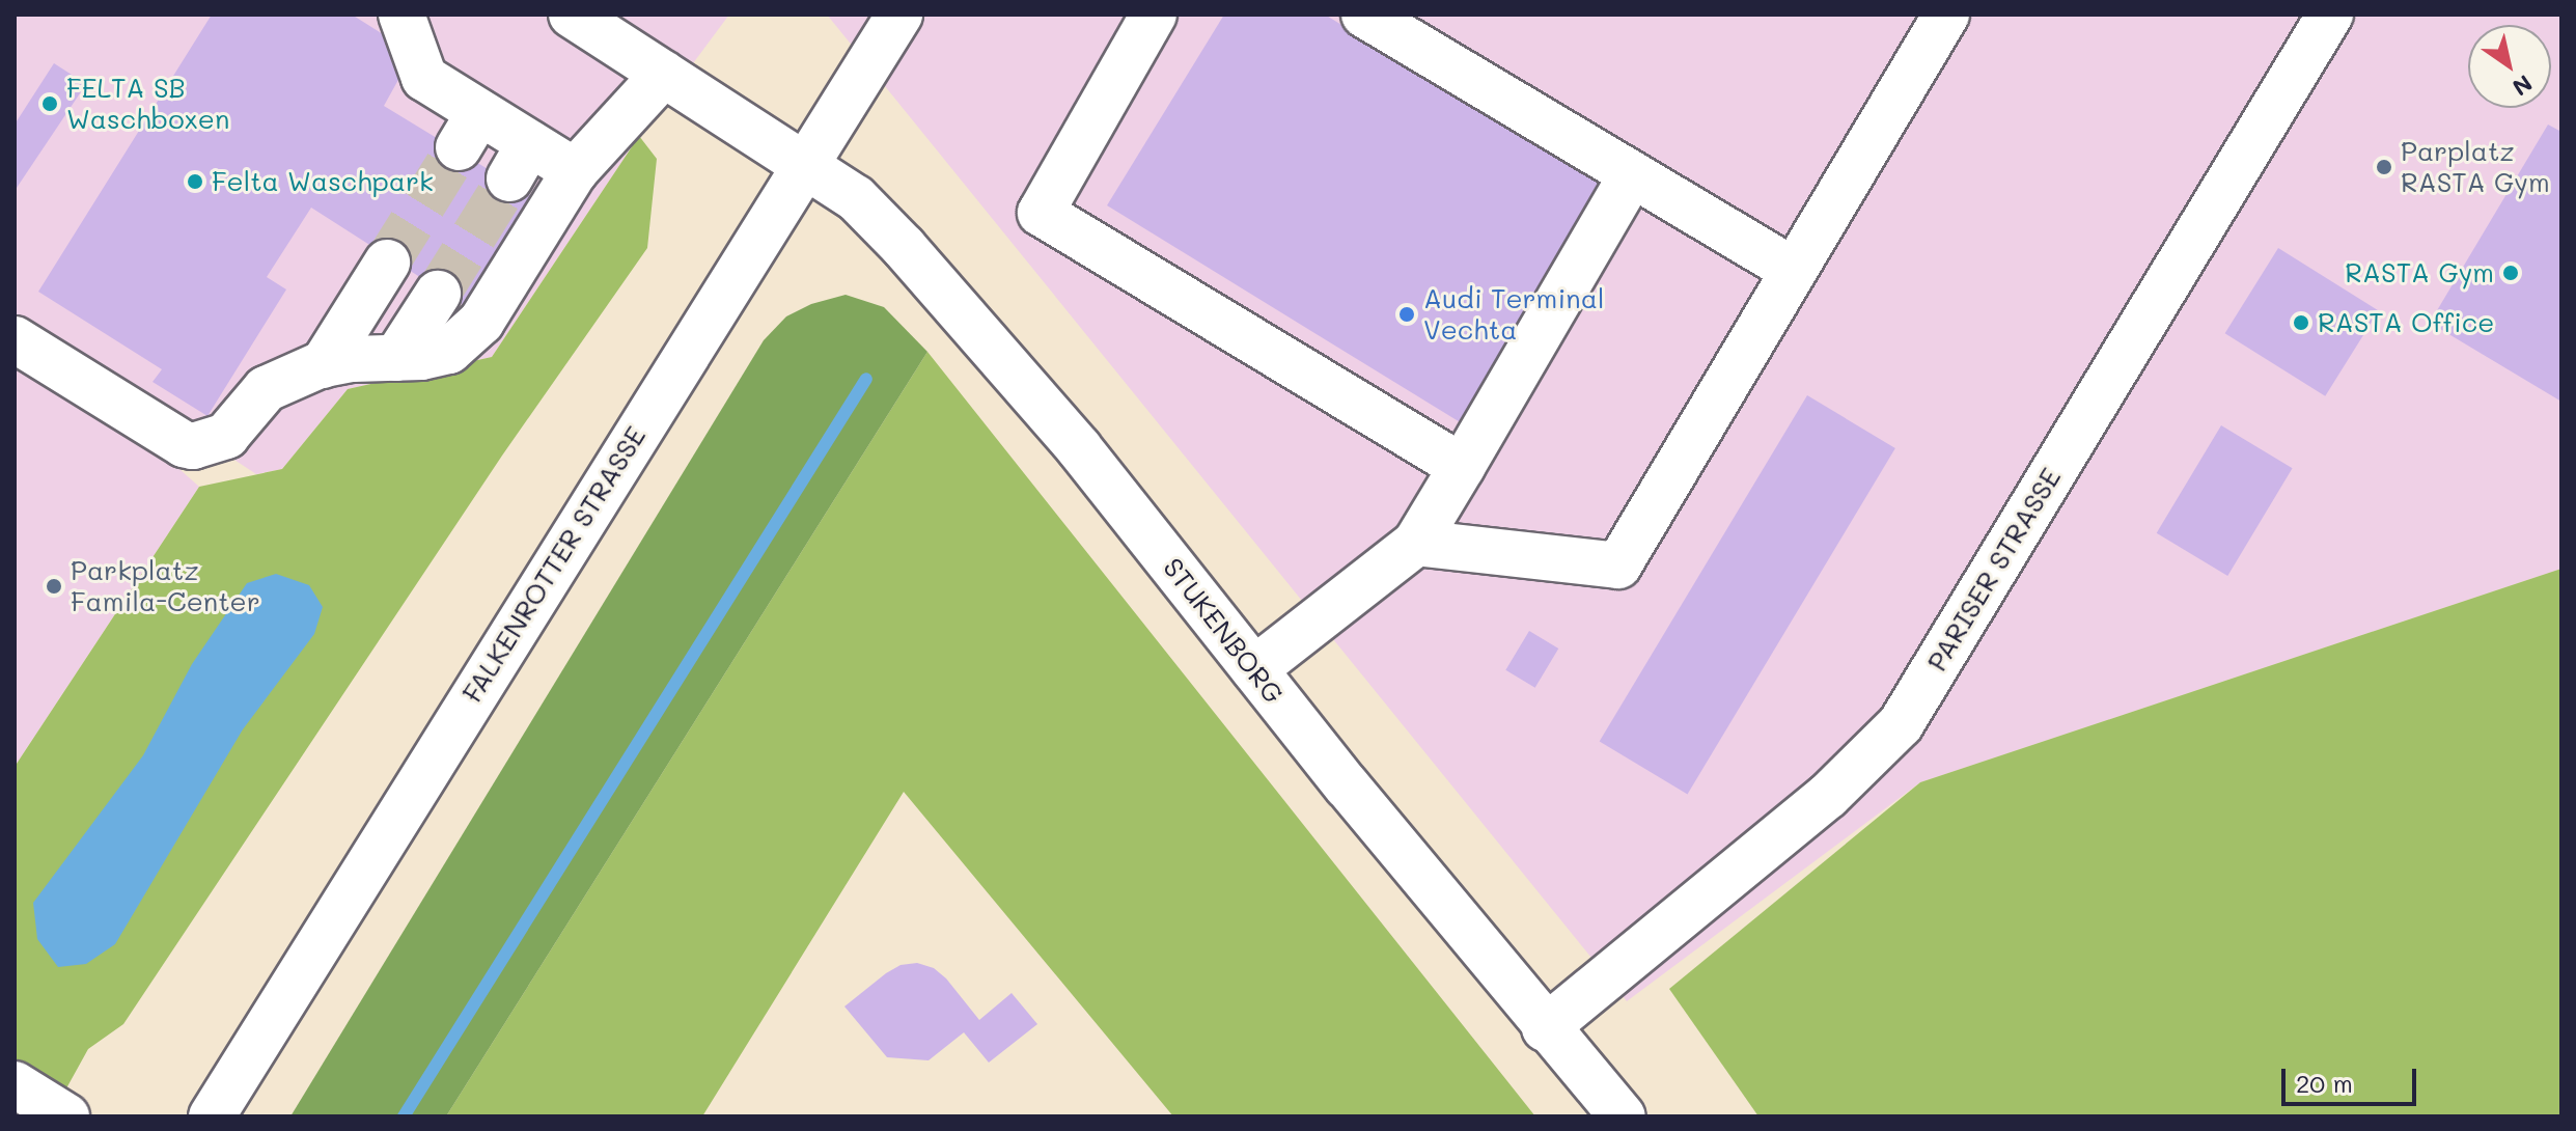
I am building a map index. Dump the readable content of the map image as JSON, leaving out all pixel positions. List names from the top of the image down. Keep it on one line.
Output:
{"streets":{"street":["FALKENROTTER STRASSE","PARISER STRASSE","STUKENBORG"]},"crossings":[["FALKENROTTER STRASSE","STUKENBORG"],["PARISER STRASSE","STUKENBORG"]],"places":["FELTA SB Waschboxen","Parplatz RASTA Gym","Felta Waschpark","RASTA Gym","Audi Terminal Vechta","RASTA Office","Parkplatz Famila-Center"],"scale_bar":"20 m","north":"bottom right"}
